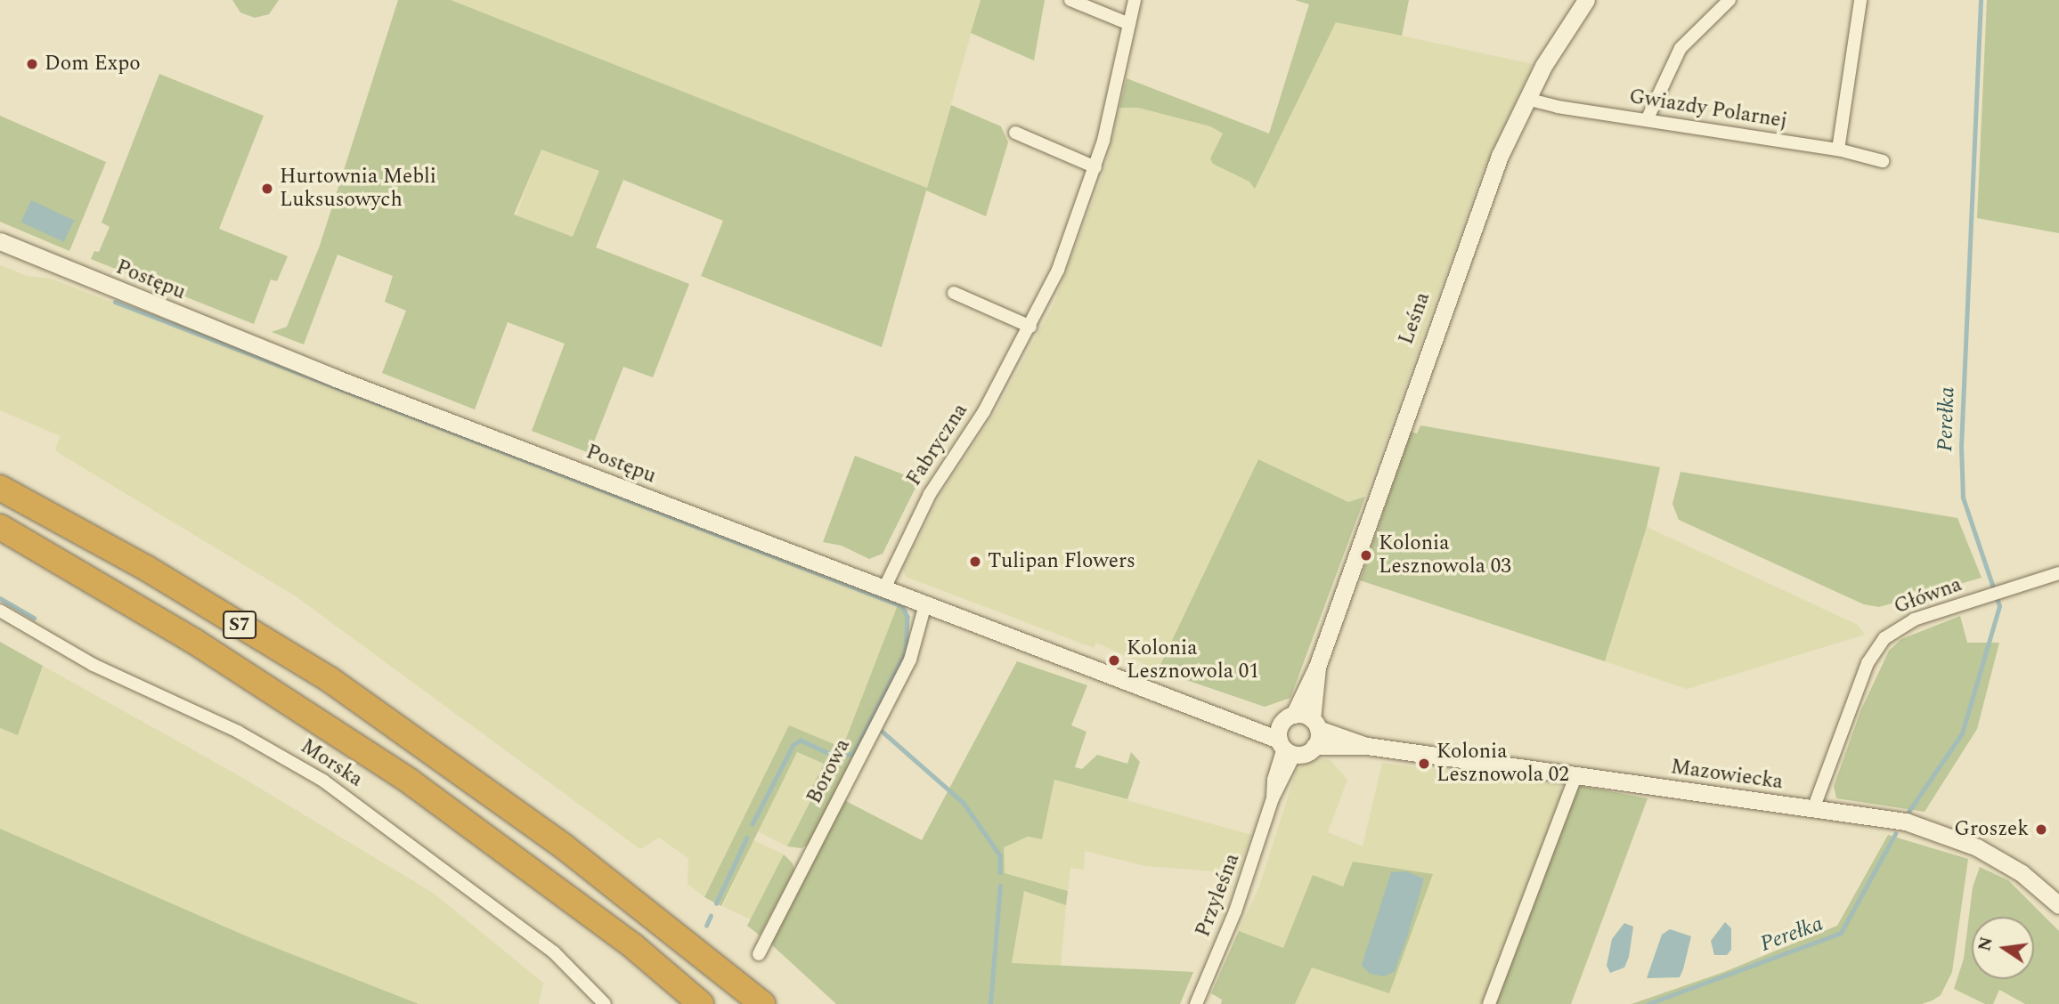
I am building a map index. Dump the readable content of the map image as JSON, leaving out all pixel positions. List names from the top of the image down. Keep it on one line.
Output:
{"streets":{"highway":["S7"],"street":["Gwiazdy Polarnej","Postępu","Leśna","Fabryczna","Główna","Morska","Borowa","Mazowiecka","Przyleśna"]},"crossings":[["Gwiazdy Polarnej","Leśna"],["Postępu","Leśna"],["Postępu","Fabryczna"],["Postępu","Borowa"],["Postępu","Mazowiecka"],["Postępu","Przyleśna"],["Leśna","Mazowiecka"],["Leśna","Przyleśna"],["Główna","Mazowiecka"],["Mazowiecka","Przyleśna"]],"water":["Perełka"],"places":["Dom Expo","Hurtownia Mebli Luksusowych","Kolonia Lesznowola 03","Tulipan Flowers","Kolonia Lesznowola 01","Kolonia Lesznowola 02","Groszek"],"north":"left"}
